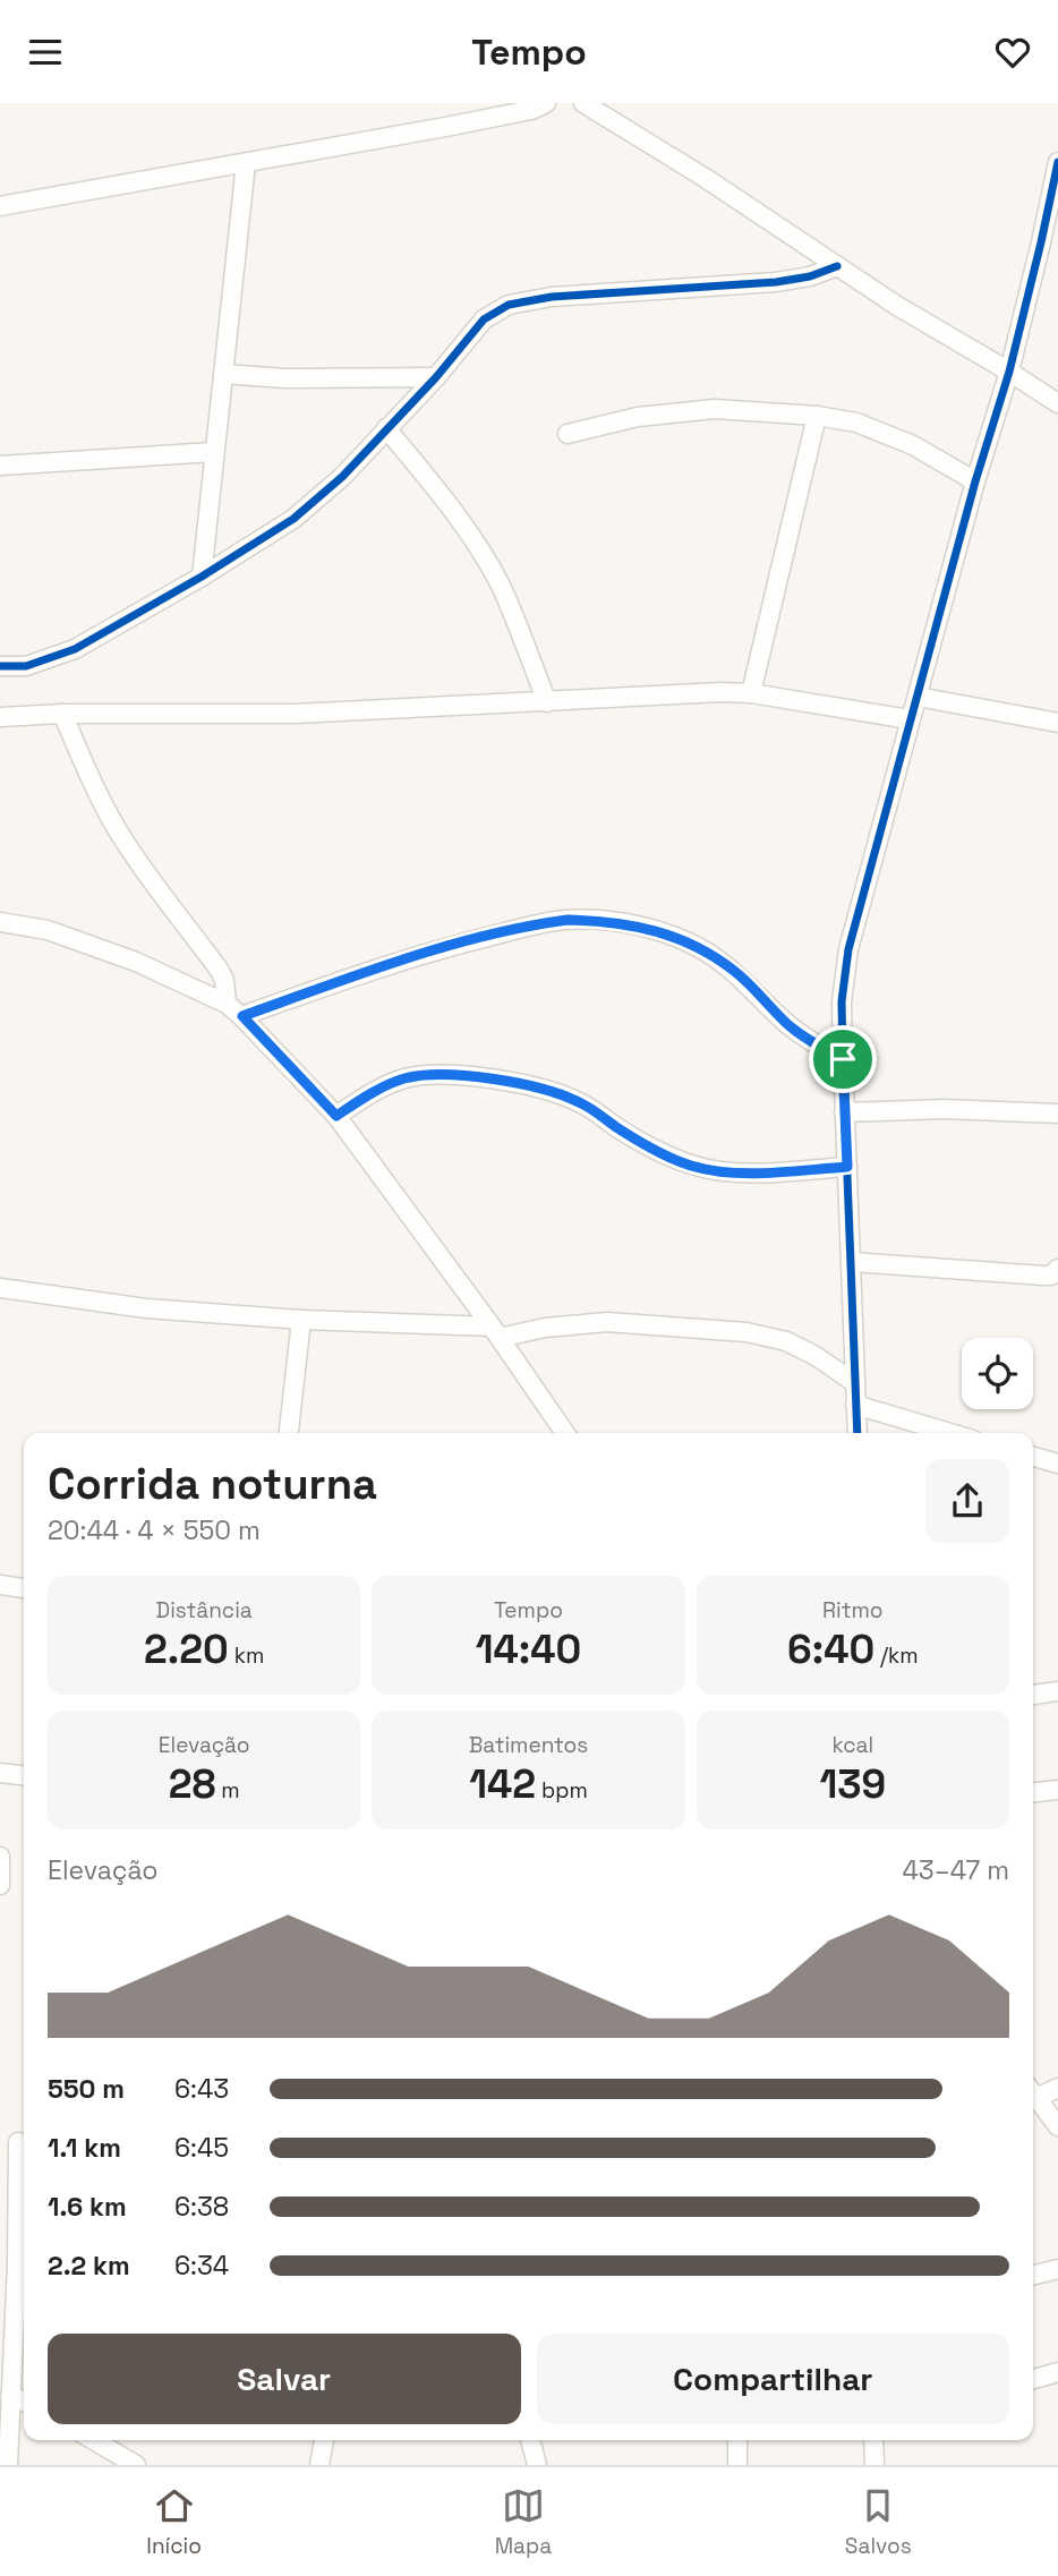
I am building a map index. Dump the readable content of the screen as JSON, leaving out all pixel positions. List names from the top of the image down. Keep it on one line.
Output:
{"page":{"header":"Tempo","heading":["Corrida noturna","20:44 · 4 × 550 m"],"stats":[["Distância","2.20 km"],["Tempo","14:40"],["Ritmo","6:40 /km"],["Elevação","28 m"],["Batimentos","142 bpm"],["kcal","139"]],"chart":["Elevação","43–47 m"],"list":[{"name":"550 m","note":"6:43"},{"name":"1.1 km","note":"6:45"},{"name":"1.6 km","note":"6:38"},{"name":"2.2 km","note":"6:34"}],"buttons":["Salvar","Compartilhar"],"tabs":["Início","Mapa","Salvos"]}}
